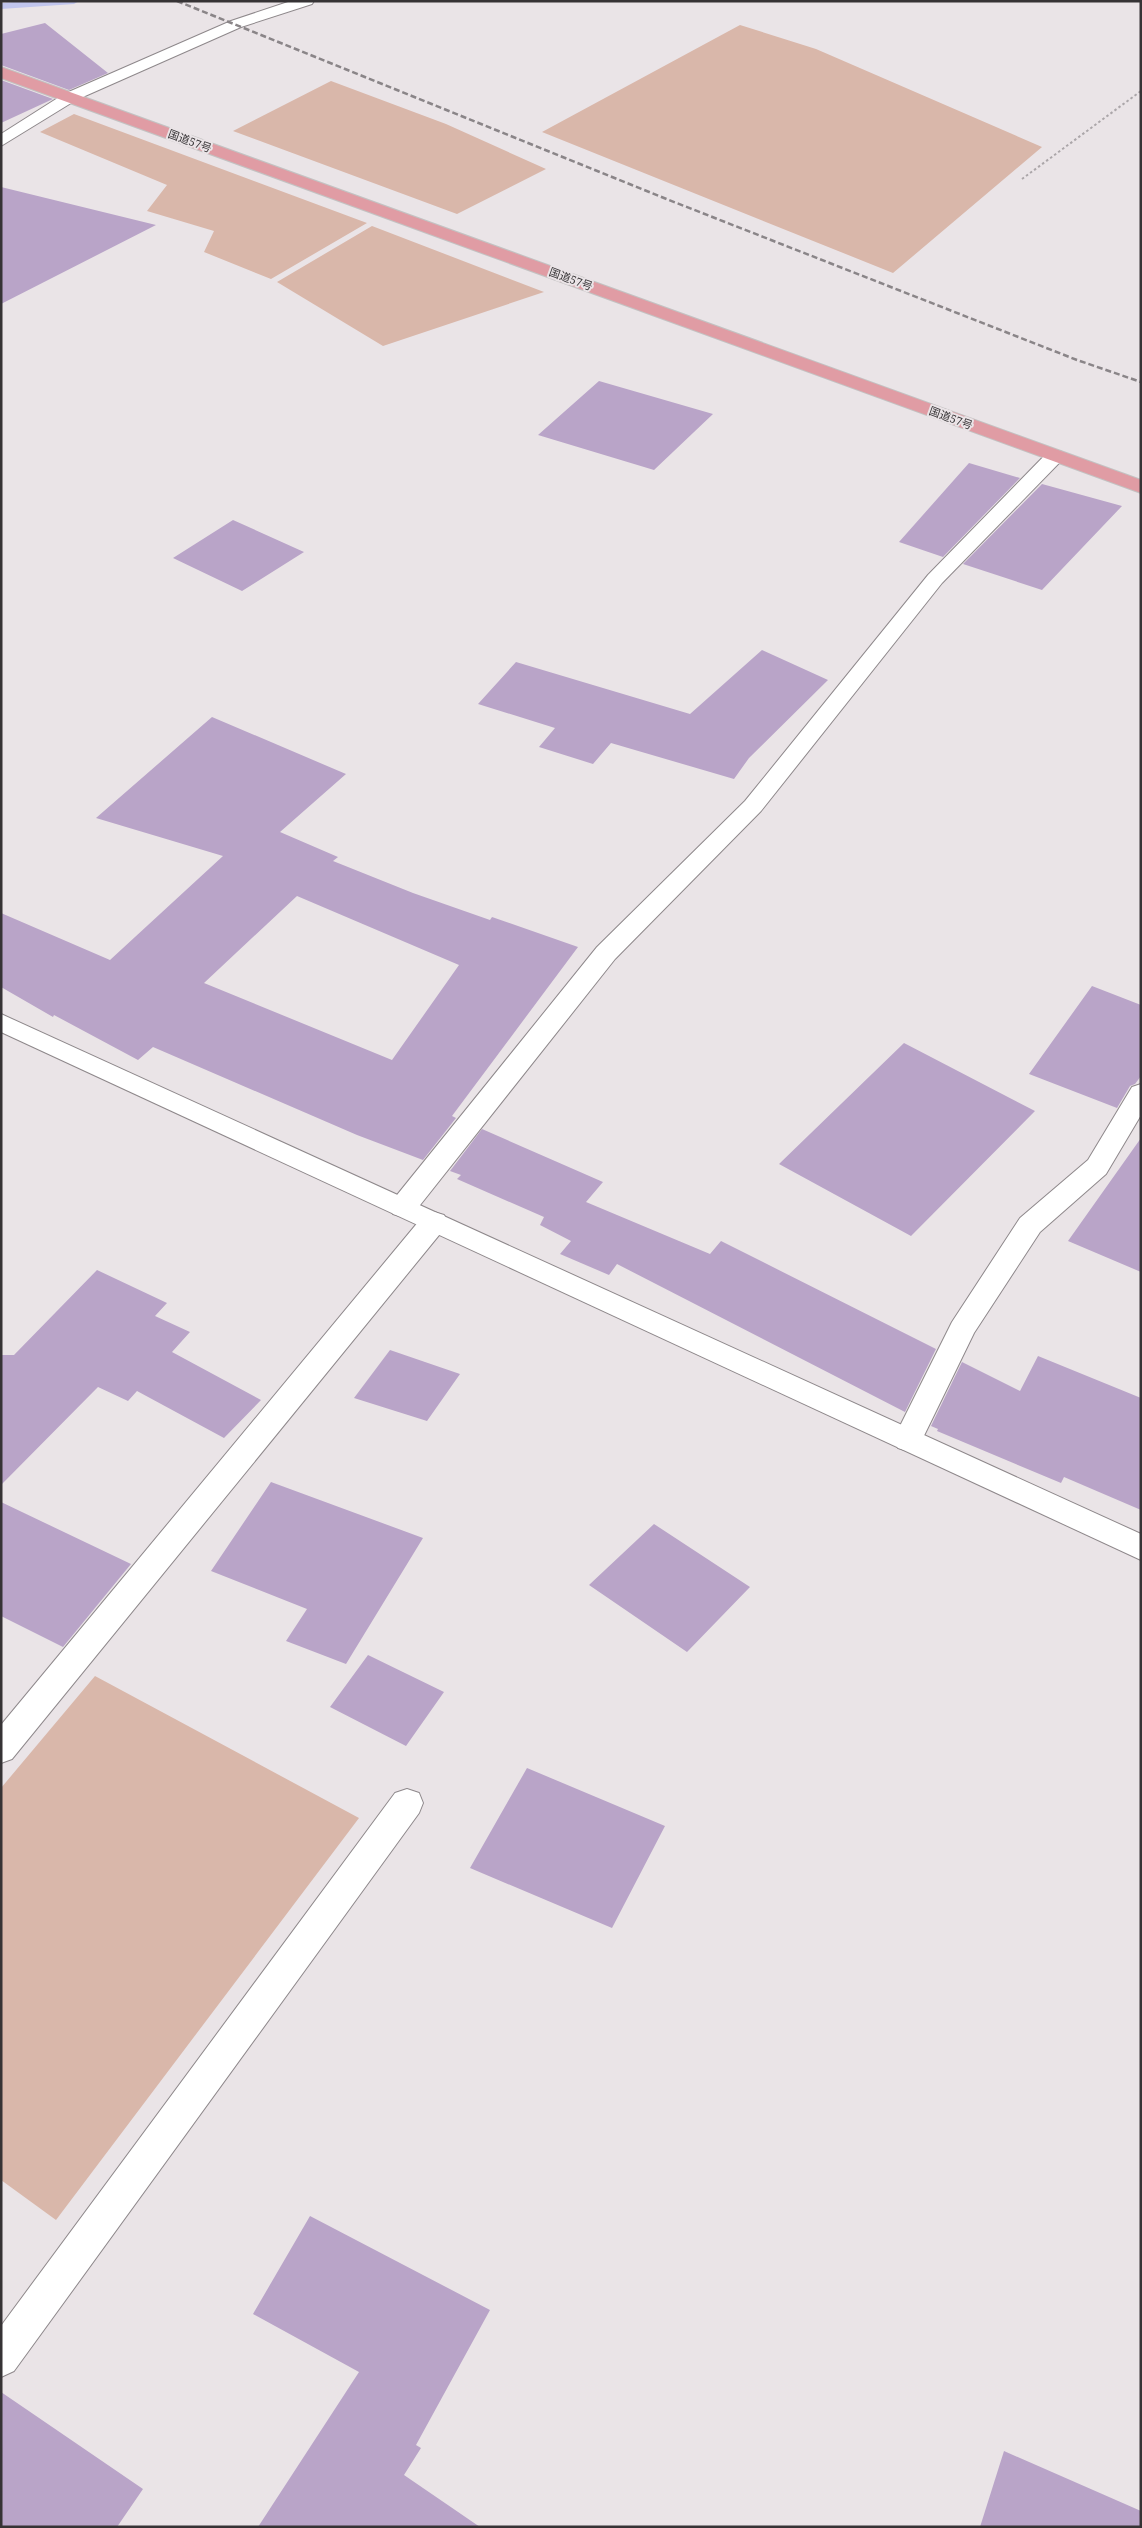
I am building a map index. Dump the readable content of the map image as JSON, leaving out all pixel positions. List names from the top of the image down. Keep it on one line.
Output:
{"streets":{"highway":["国道57号"]}}
